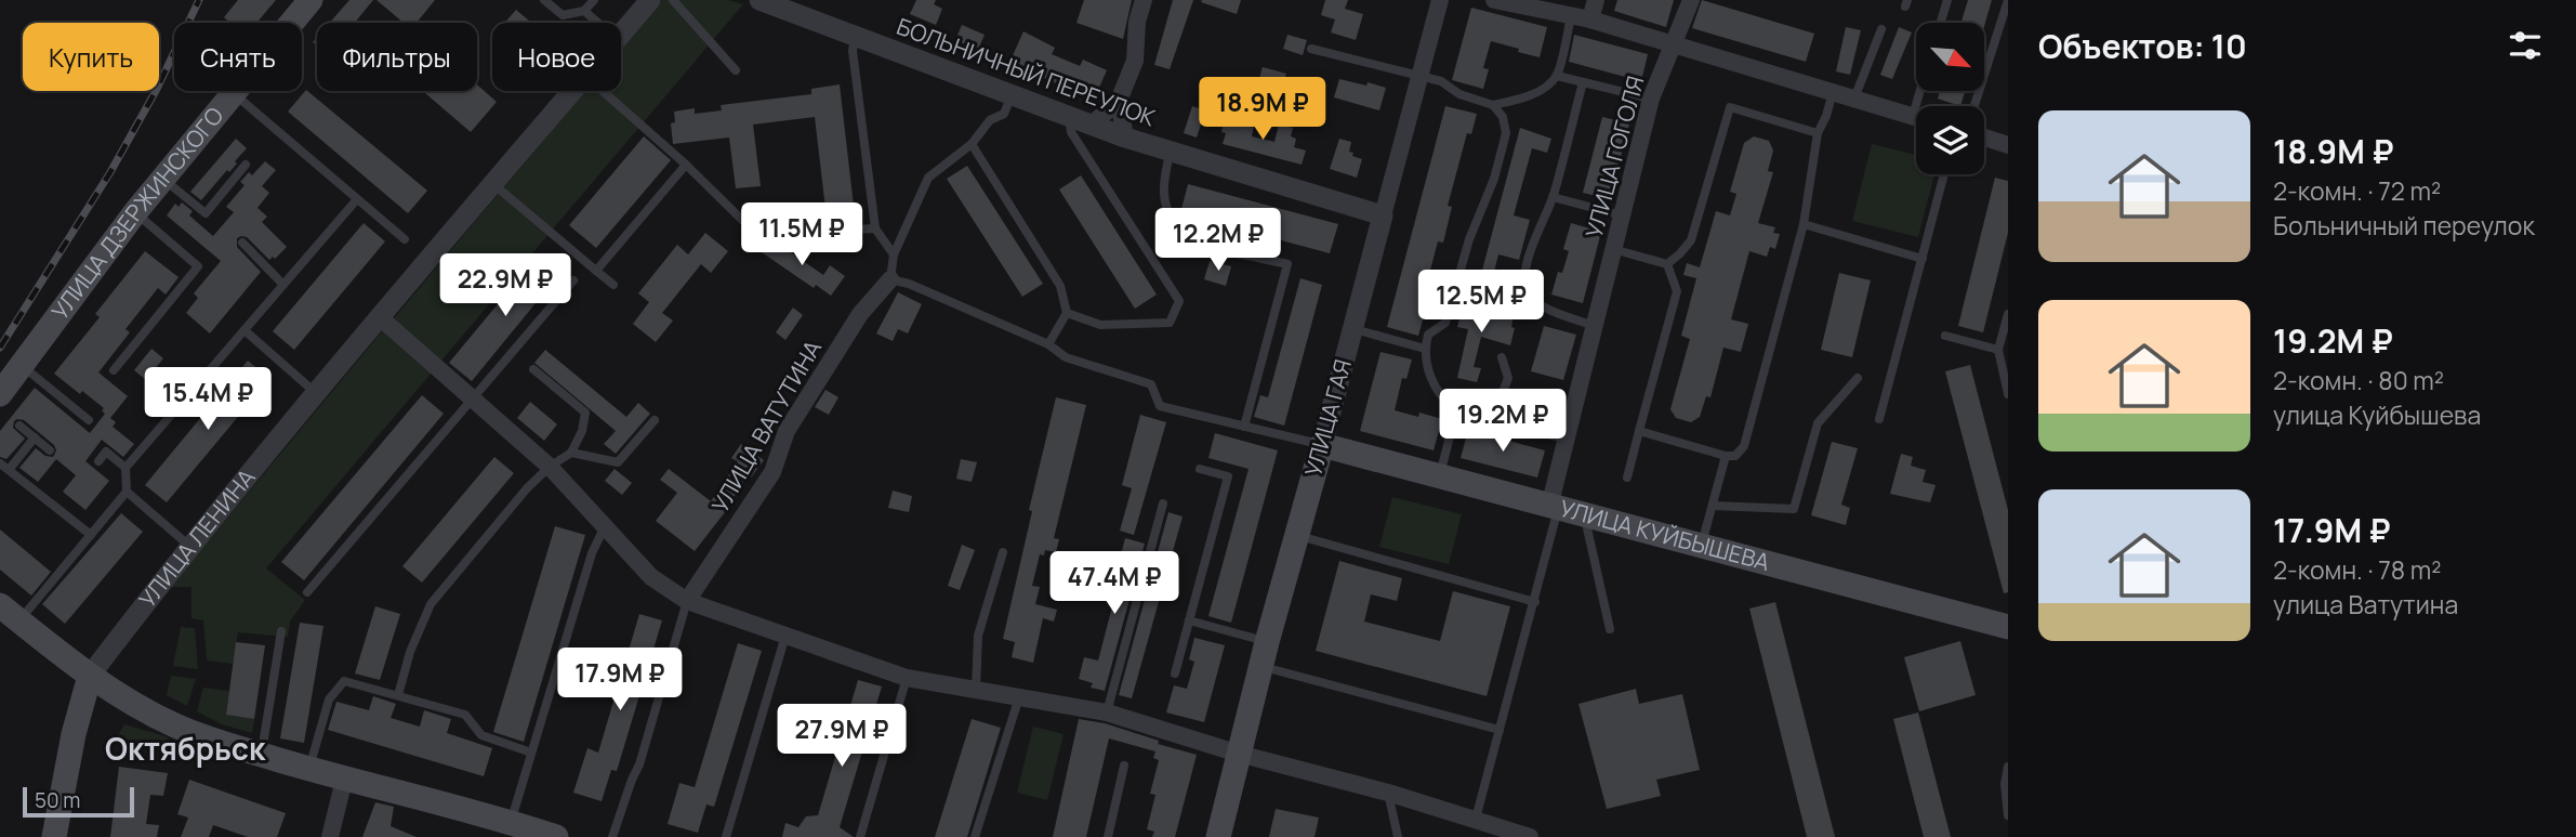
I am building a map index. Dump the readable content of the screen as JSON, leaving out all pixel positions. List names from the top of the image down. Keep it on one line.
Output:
{"streets":{"main road":["УЛИЦА ДЗЕРЖИНСКОГО","УЛИЦА ГАЯ","УЛИЦА КУЙБЫШЕВА","УЛИЦА ЛЕНИНА"],"street":["БОЛЬНИЧНЫЙ ПЕРЕУЛОК","УЛИЦА ГОГОЛЯ","УЛИЦА ВАТУТИНА"]},"crossings":[["БОЛЬНИЧНЫЙ ПЕРЕУЛОК","УЛИЦА ГАЯ"],["УЛИЦА ГОГОЛЯ","УЛИЦА КУЙБЫШЕВА"],["УЛИЦА ГАЯ","УЛИЦА КУЙБЫШЕВА"]],"districts":["Октябрьск"],"scale_bar":"50 m","north":"bottom right","page":{"heading":"Объектов: 10","chip":["Купить","Снять","Фильтры","Новое"],"price":["18.9M ₽","11.5M ₽","12.2M ₽","22.9M ₽","12.5M ₽","15.4M ₽","19.2M ₽","47.4M ₽","17.9M ₽","27.9M ₽"],"list":[{"name":"18.9M ₽","note":"2-комн. · 72 m² · Больничный переулок"},{"name":"19.2M ₽","note":"2-комн. · 80 m² · улица Куйбышева"},{"name":"17.9M ₽","note":"2-комн. · 78 m² · улица Ватутина"}],"scale":"50 m"}}
